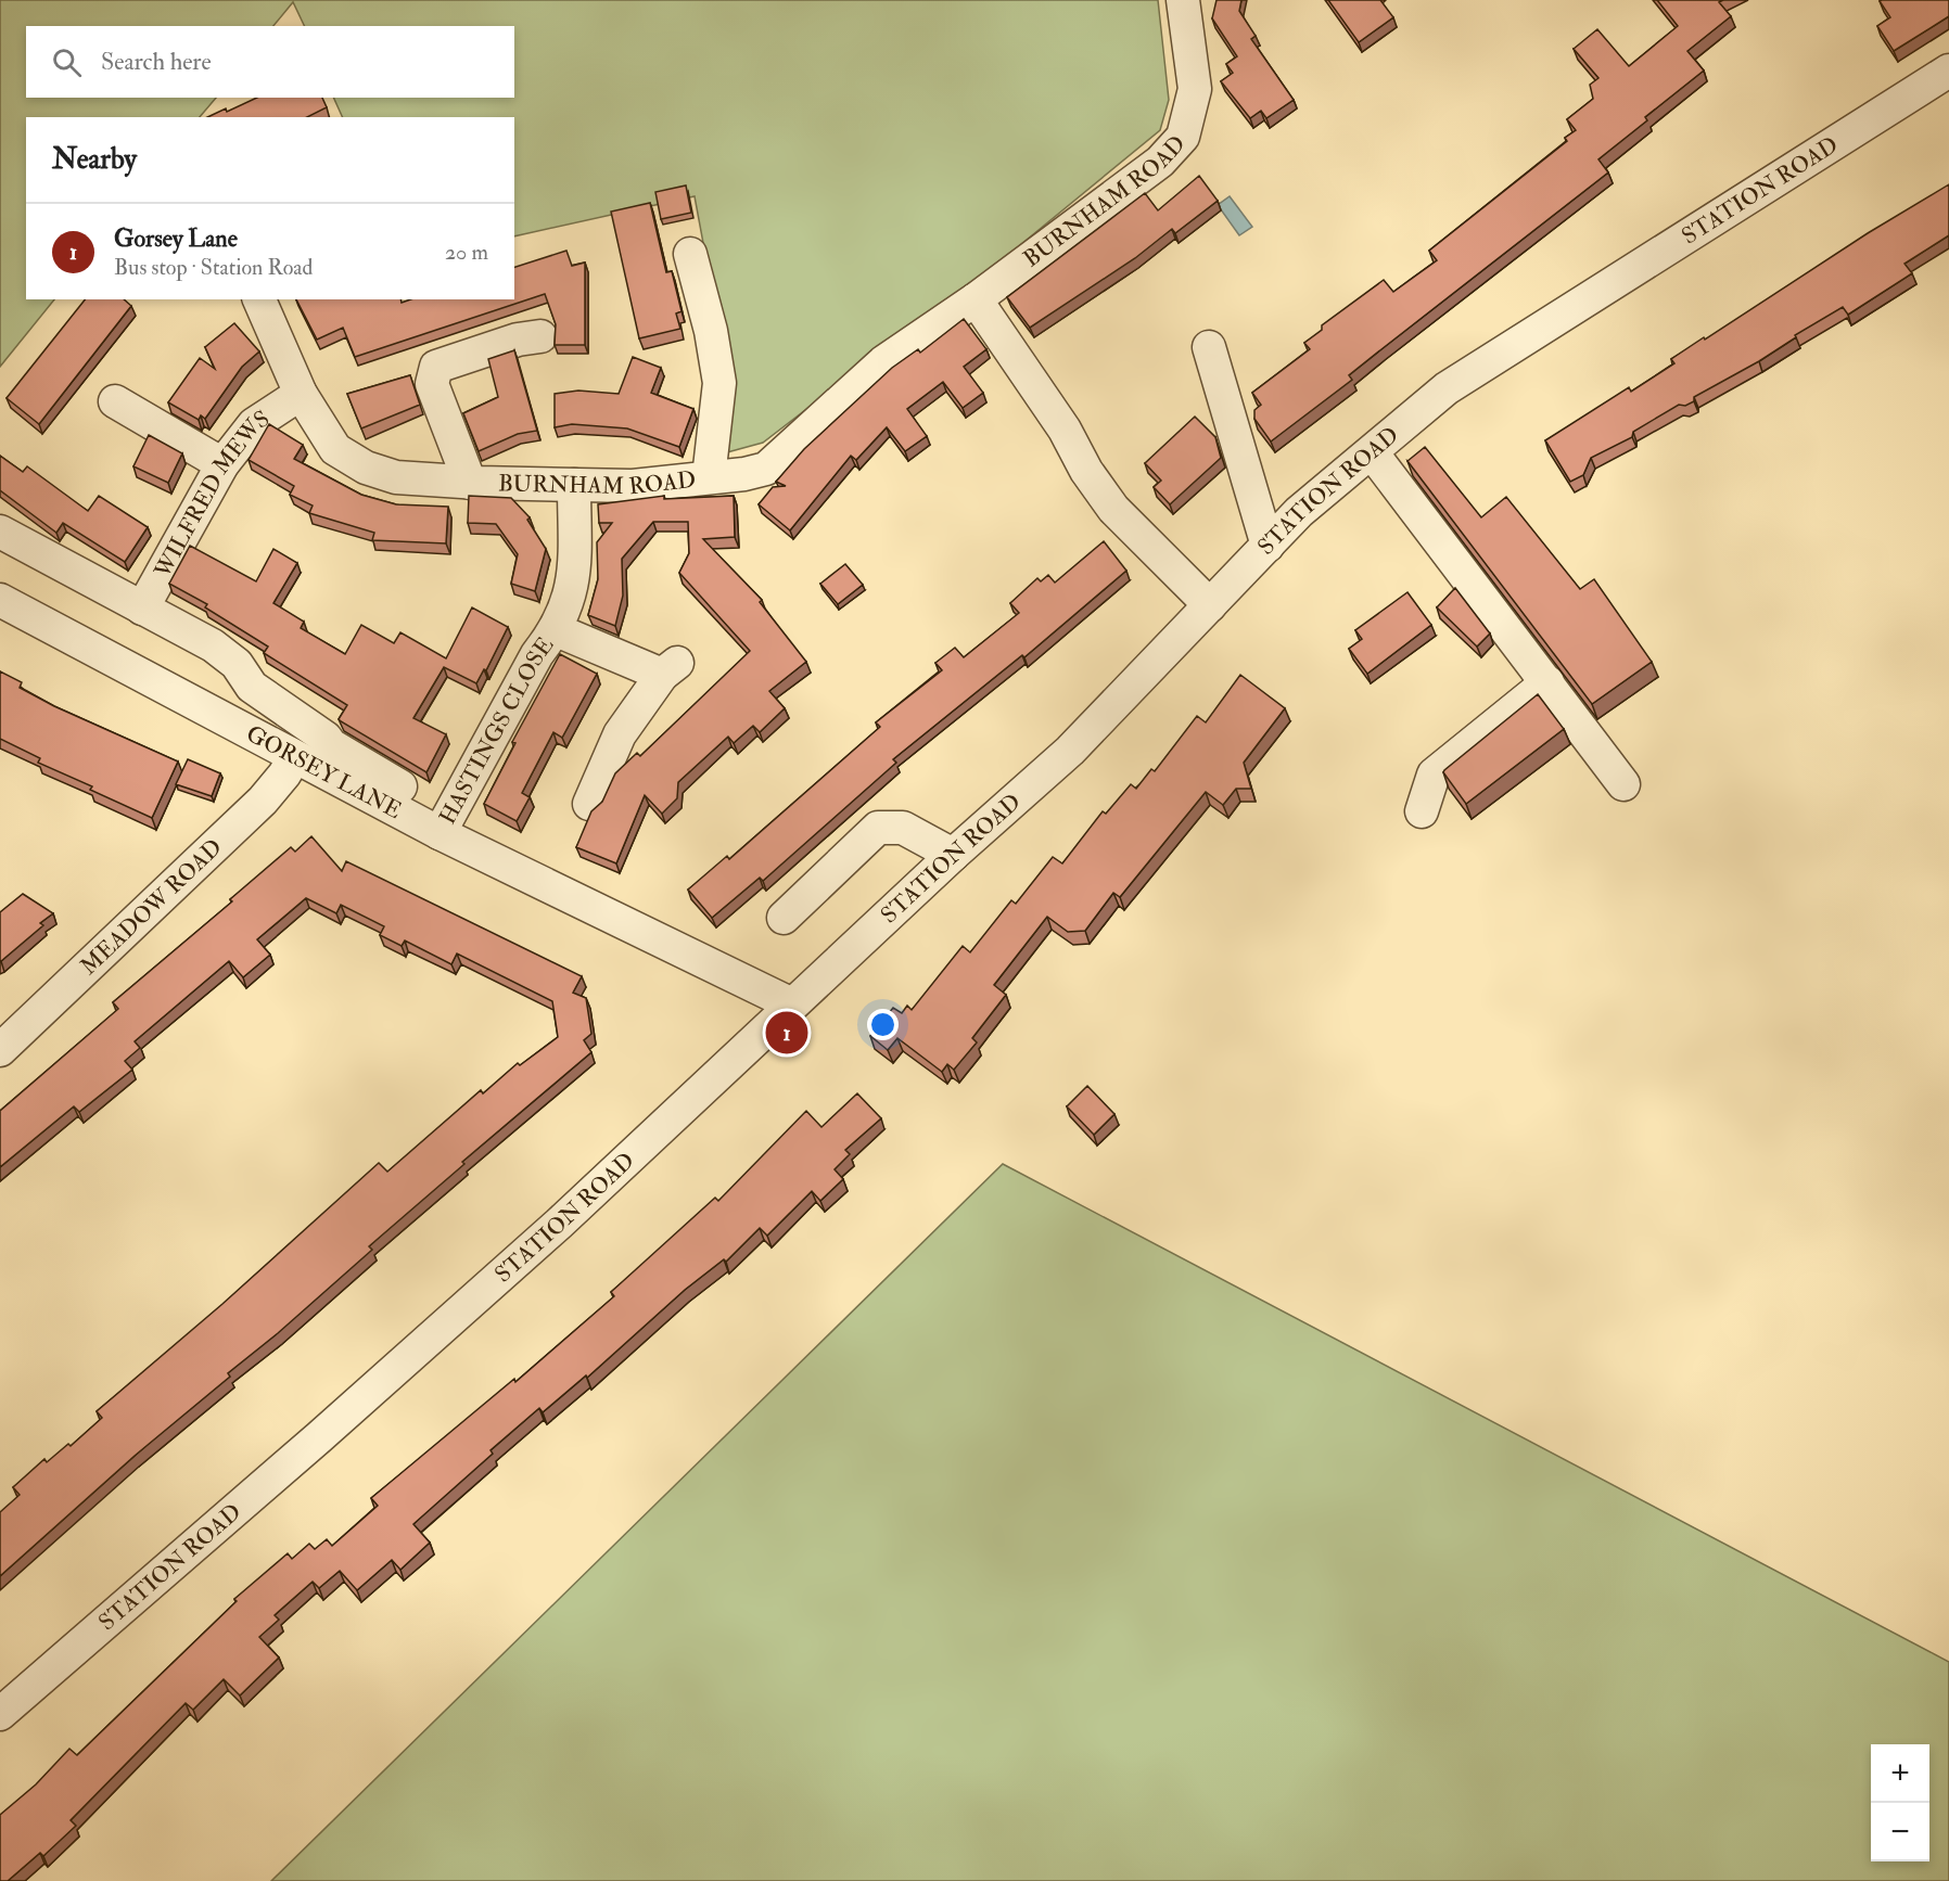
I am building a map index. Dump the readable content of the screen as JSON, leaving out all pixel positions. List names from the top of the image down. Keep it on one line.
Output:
{"streets":{"street":["STATION ROAD","BURNHAM ROAD","WILFRED MEWS","HASTINGS CLOSE","GORSEY LANE","MEADOW ROAD"]},"crossings":[["STATION ROAD","GORSEY LANE"],["BURNHAM ROAD","WILFRED MEWS"],["BURNHAM ROAD","HASTINGS CLOSE"],["HASTINGS CLOSE","GORSEY LANE"],["GORSEY LANE","MEADOW ROAD"]],"page":{"search":"Search here","heading":"Nearby","list":[{"mark":"1","name":"Gorsey Lane","note":"Bus stop · Station Road","value":"20 m"}],"pins":"1","map_buttons":["+","−"]}}
